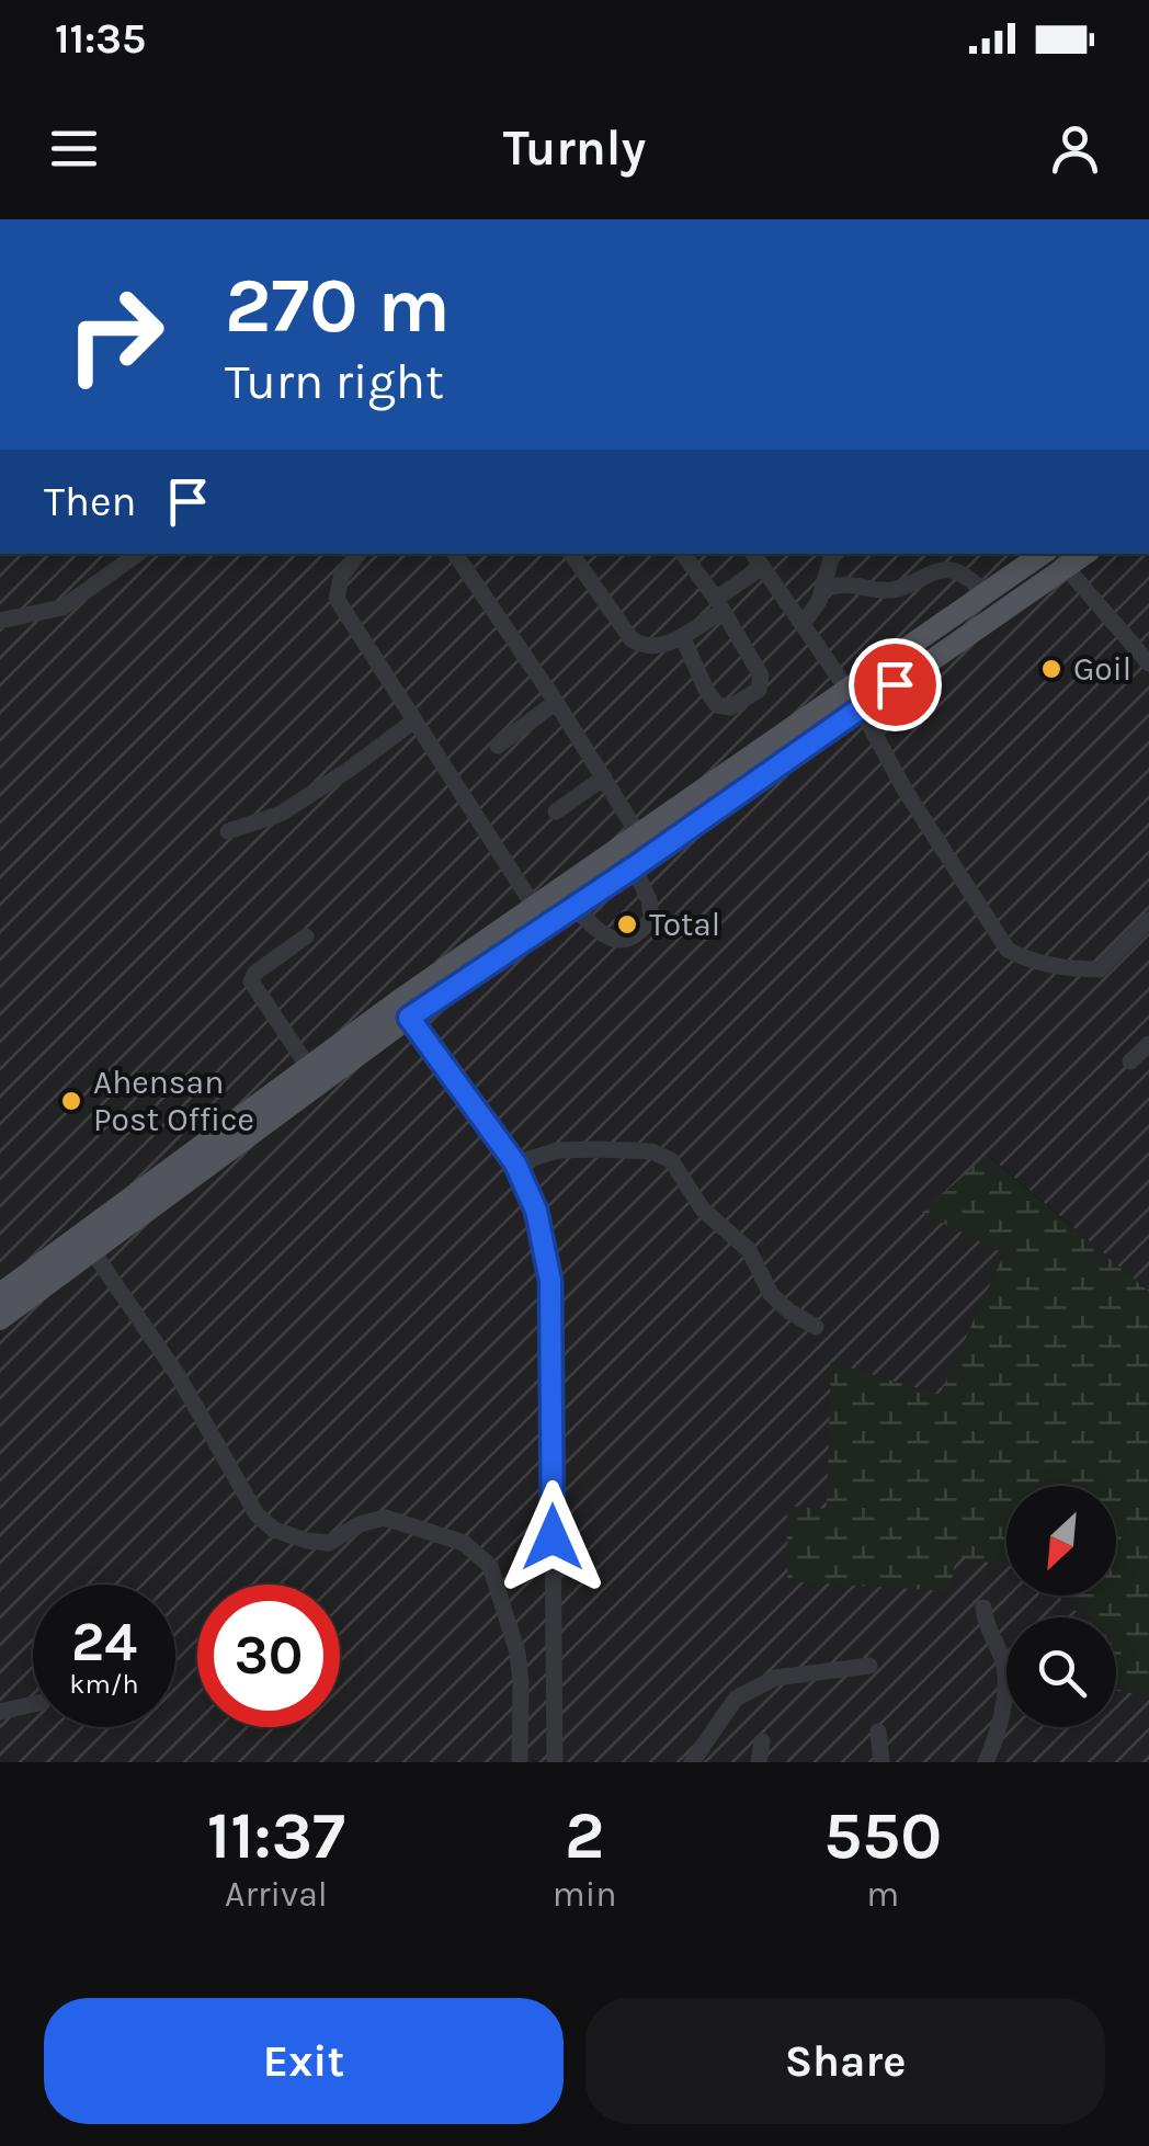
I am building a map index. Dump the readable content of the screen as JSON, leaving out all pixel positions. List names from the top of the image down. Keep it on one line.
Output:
{"places":["Goil","Total","Ahensan Post Office"],"north":"bottom left","page":{"status":"11:35","header":"Turnly","turn":["270 m","Turn right"],"then":"Then","speed":"24 km/h","limit":"30","eta":["11:37","Arrival","2","min","550","m"],"buttons":["Exit","Share"]}}
